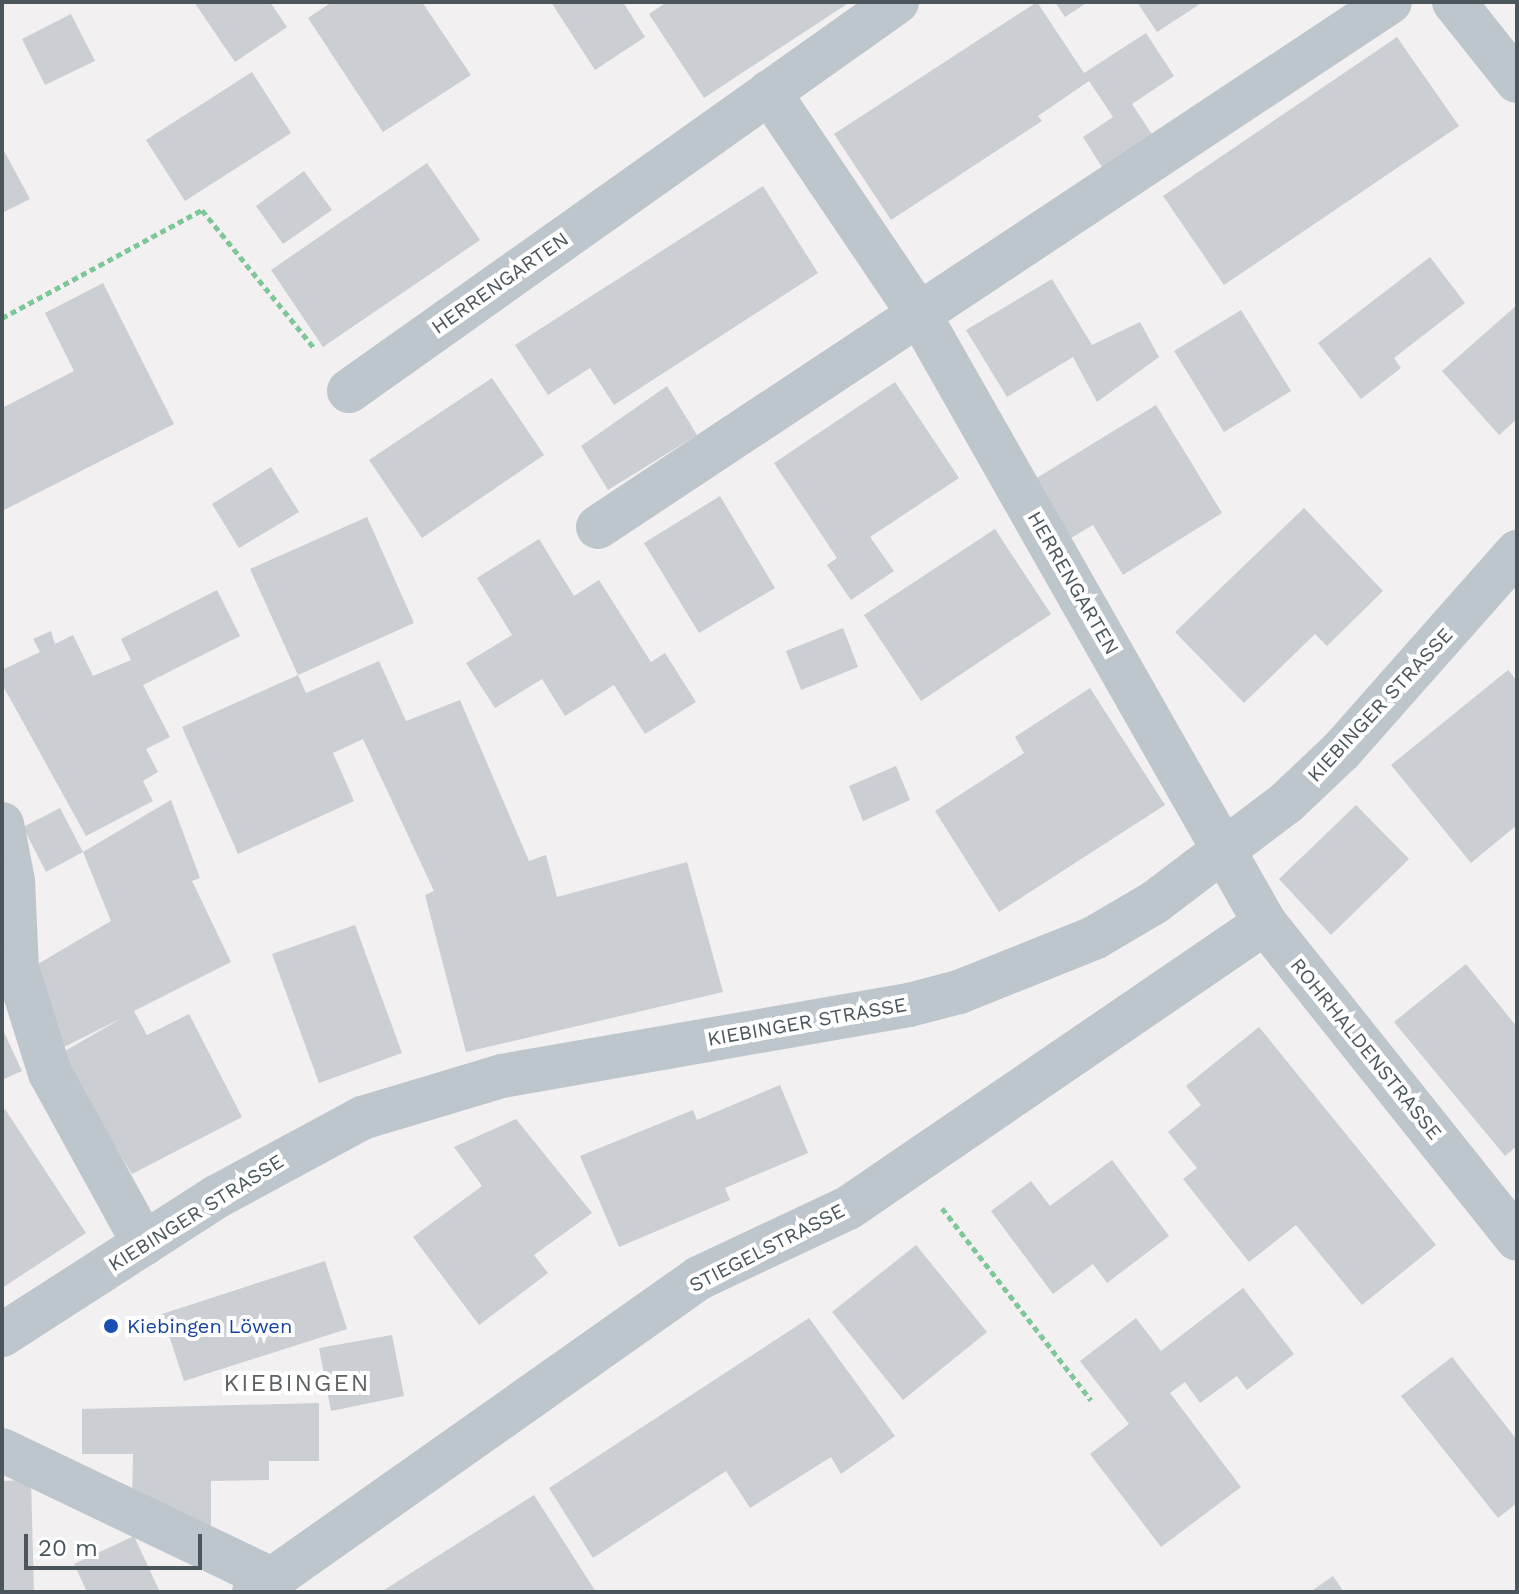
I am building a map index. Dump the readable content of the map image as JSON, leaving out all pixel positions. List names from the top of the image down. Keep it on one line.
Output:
{"streets":{"street":["HERRENGARTEN","KIEBINGER STRASSE","ROHRHALDENSTRASSE","STIEGELSTRASSE"]},"crossings":[["HERRENGARTEN","KIEBINGER STRASSE"],["HERRENGARTEN","ROHRHALDENSTRASSE"],["KIEBINGER STRASSE","ROHRHALDENSTRASSE"],["ROHRHALDENSTRASSE","STIEGELSTRASSE"]],"districts":["KIEBINGEN"],"places":["Kiebingen Löwen"],"scale_bar":"20 m"}
